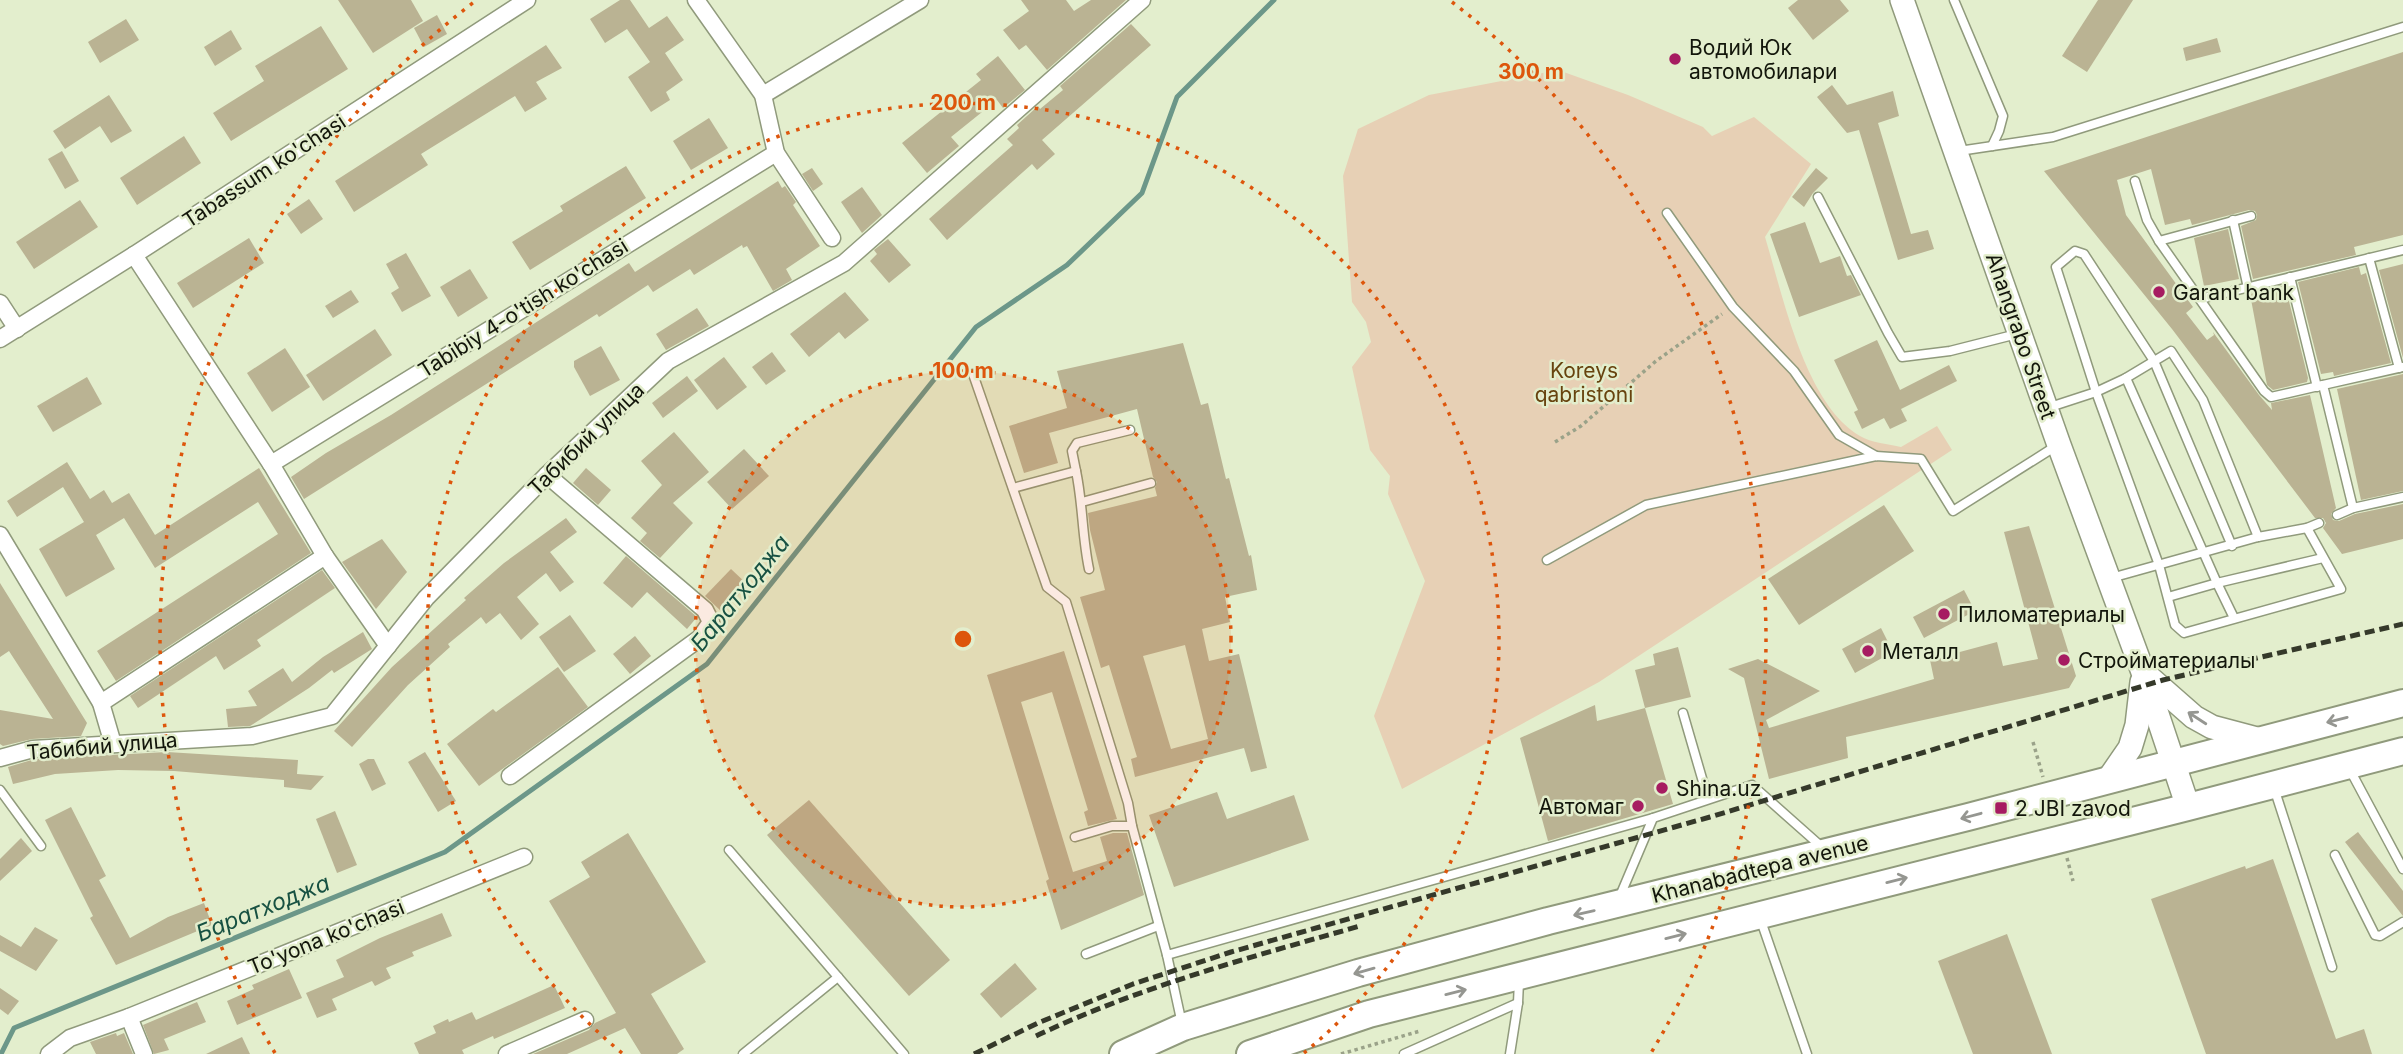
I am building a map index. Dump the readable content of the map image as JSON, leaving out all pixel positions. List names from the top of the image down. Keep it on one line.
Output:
{"streets":{"highway":["Khanabadtepa avenue"],"main road":["Ahangrabo Street"],"street":["Tabassum ko'chasi","Tabibiy 4-o'tish ko'chasi","Табибий улица","To'yona ko'chasi"]},"crossings":[["Ahangrabo Street","Khanabadtepa avenue"]],"water":["Баратходжа"],"parks":["Koreys qabristoni"],"places":{"other":["Водий Юк автомобилари","Garant bank","Пиломатериалы","Металл","Стройматериалы","Shina.uz","Автомаг"],"transit":["2 JBI zavod"]},"rings":["300 m","200 m","100 m"]}
